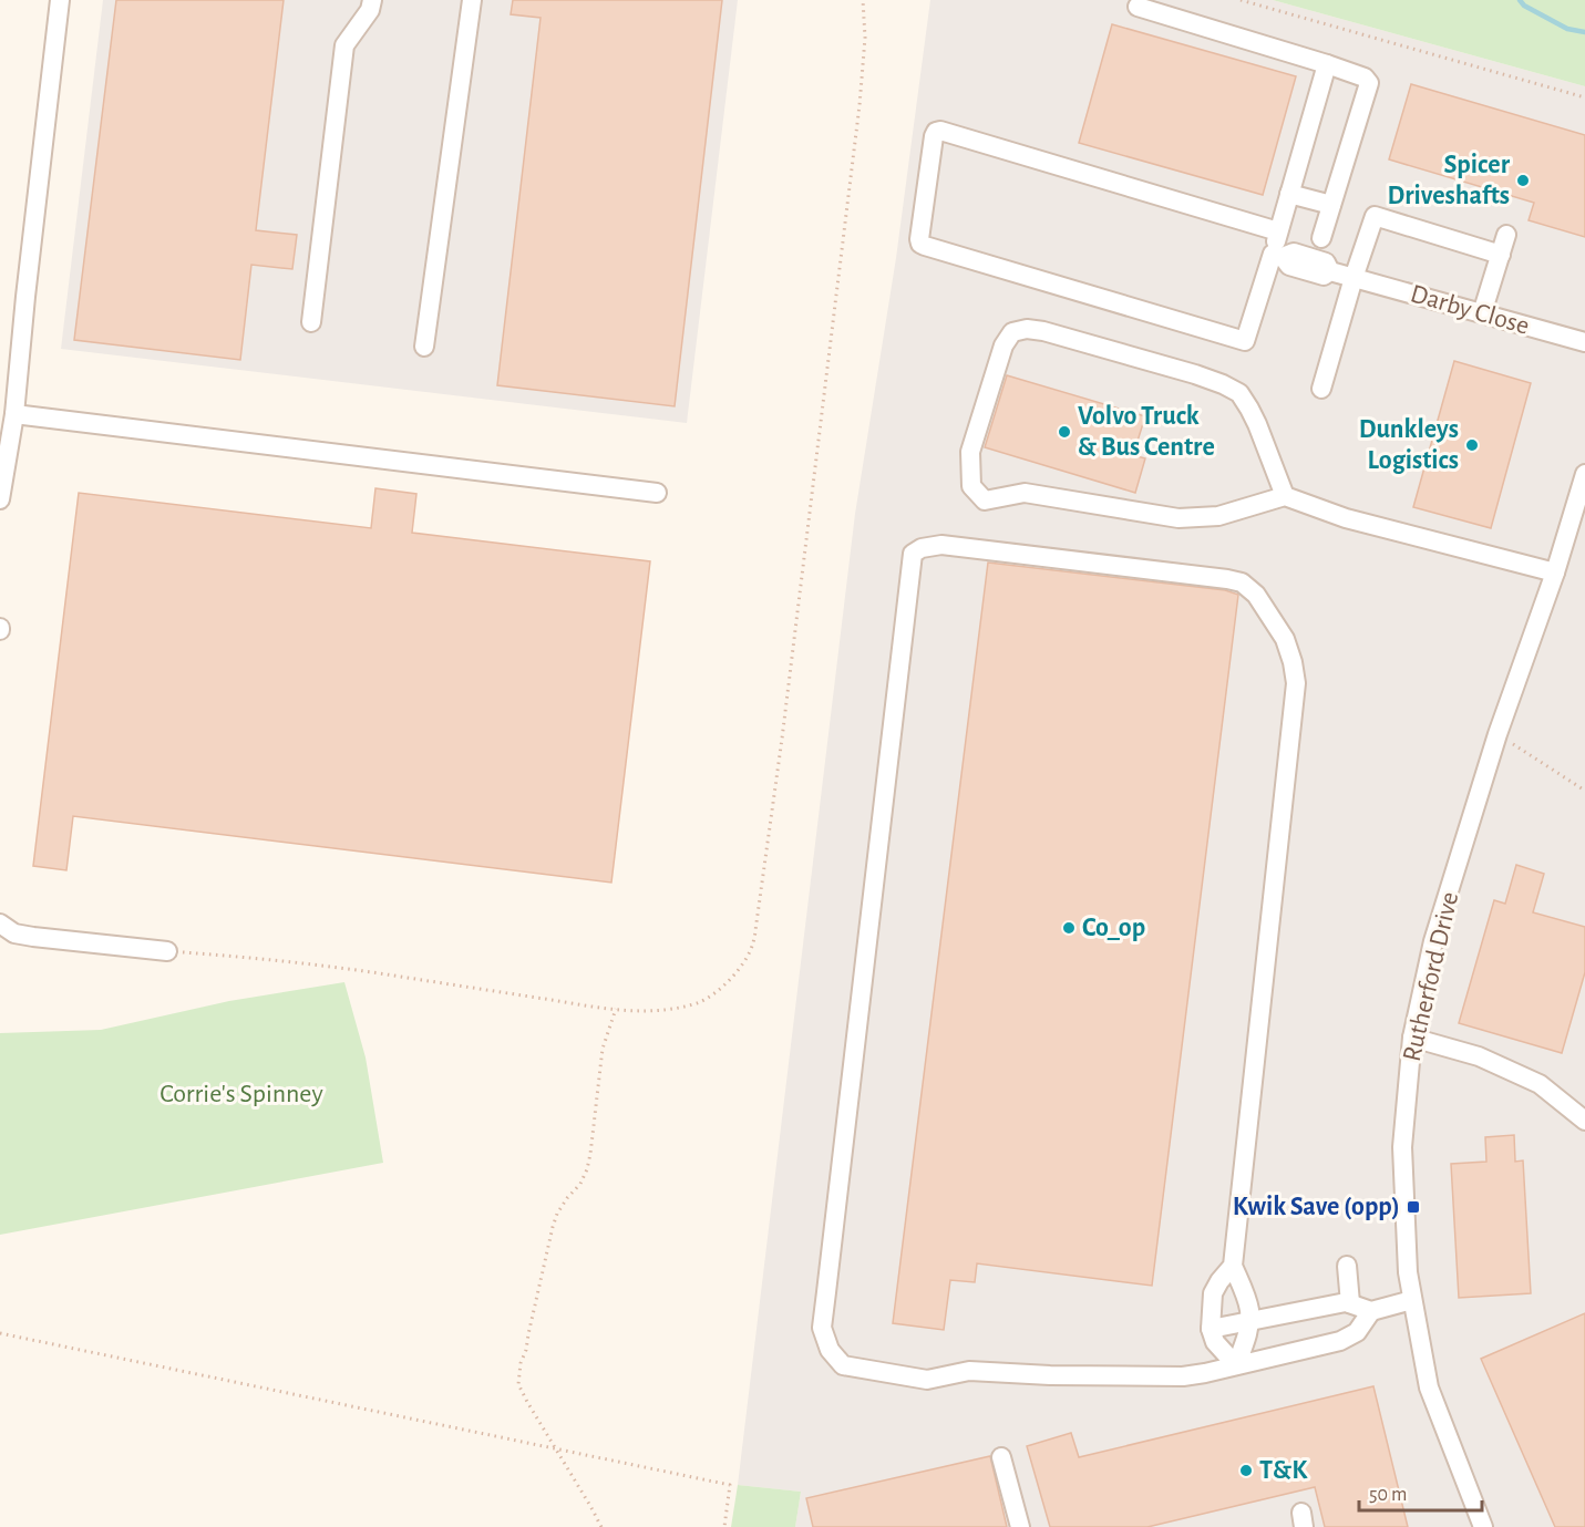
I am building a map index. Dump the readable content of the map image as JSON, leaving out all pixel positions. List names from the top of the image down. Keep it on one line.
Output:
{"streets":{"street":["Darby Close","Rutherford Drive"]},"parks":["Corrie's Spinney"],"places":{"other":["Spicer Driveshafts","Volvo Truck & Bus Centre","Dunkleys Logistics","Co_op","T&K"],"transit":["Kwik Save (opp)"]},"scale_bar":"50 m"}
